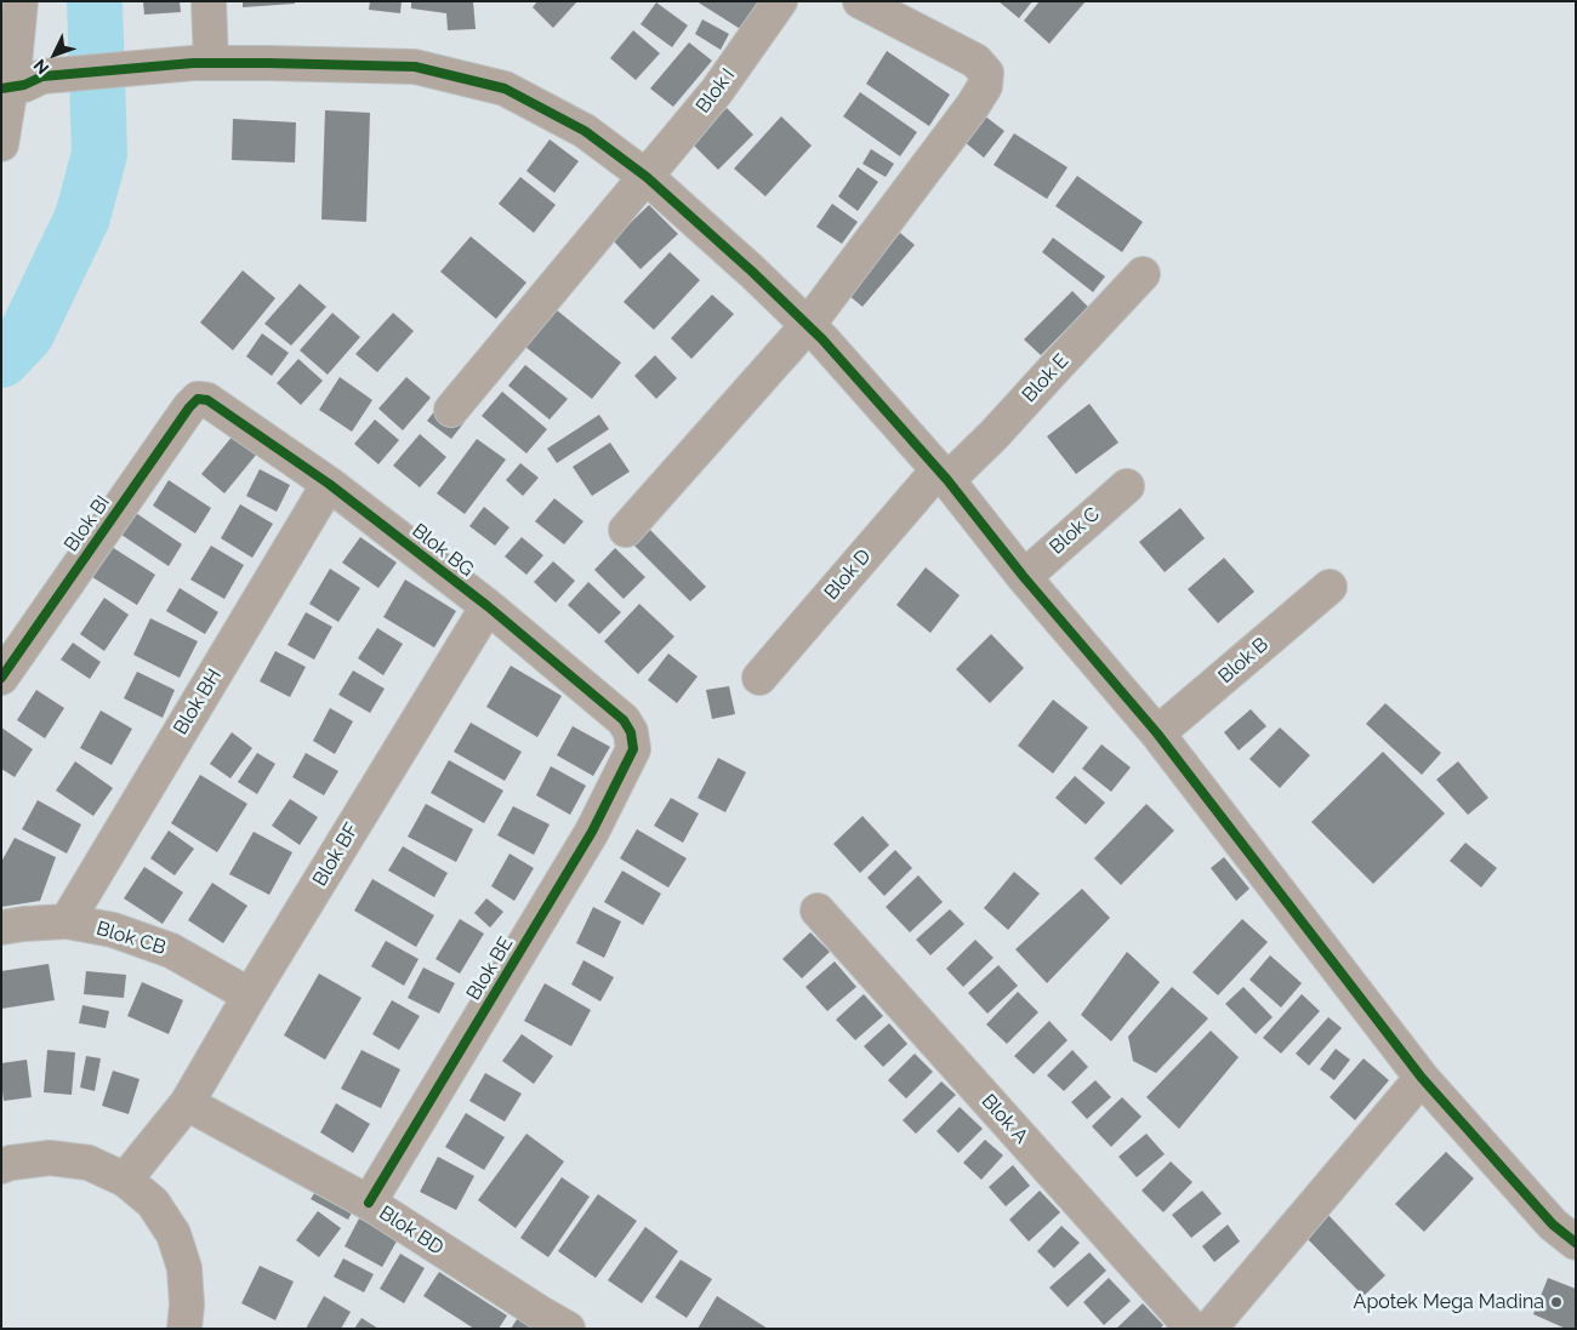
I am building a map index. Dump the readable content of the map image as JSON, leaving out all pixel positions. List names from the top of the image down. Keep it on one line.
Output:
{"streets":{"street":["Blok I","Blok E","Blok BI","Blok C","Blok BG","Blok D","Blok B","Blok BH","Blok BF","Blok CB","Blok BE","Blok A","Blok BD"]},"crossings":[["Blok E","Blok D"],["Blok BI","Blok BG"],["Blok BG","Blok BH"],["Blok BG","Blok BF"],["Blok BG","Blok BE"],["Blok BH","Blok CB"],["Blok BF","Blok CB"],["Blok BF","Blok BD"],["Blok BE","Blok BD"]],"places":["Apotek Mega Madina"],"north":"bottom left"}
